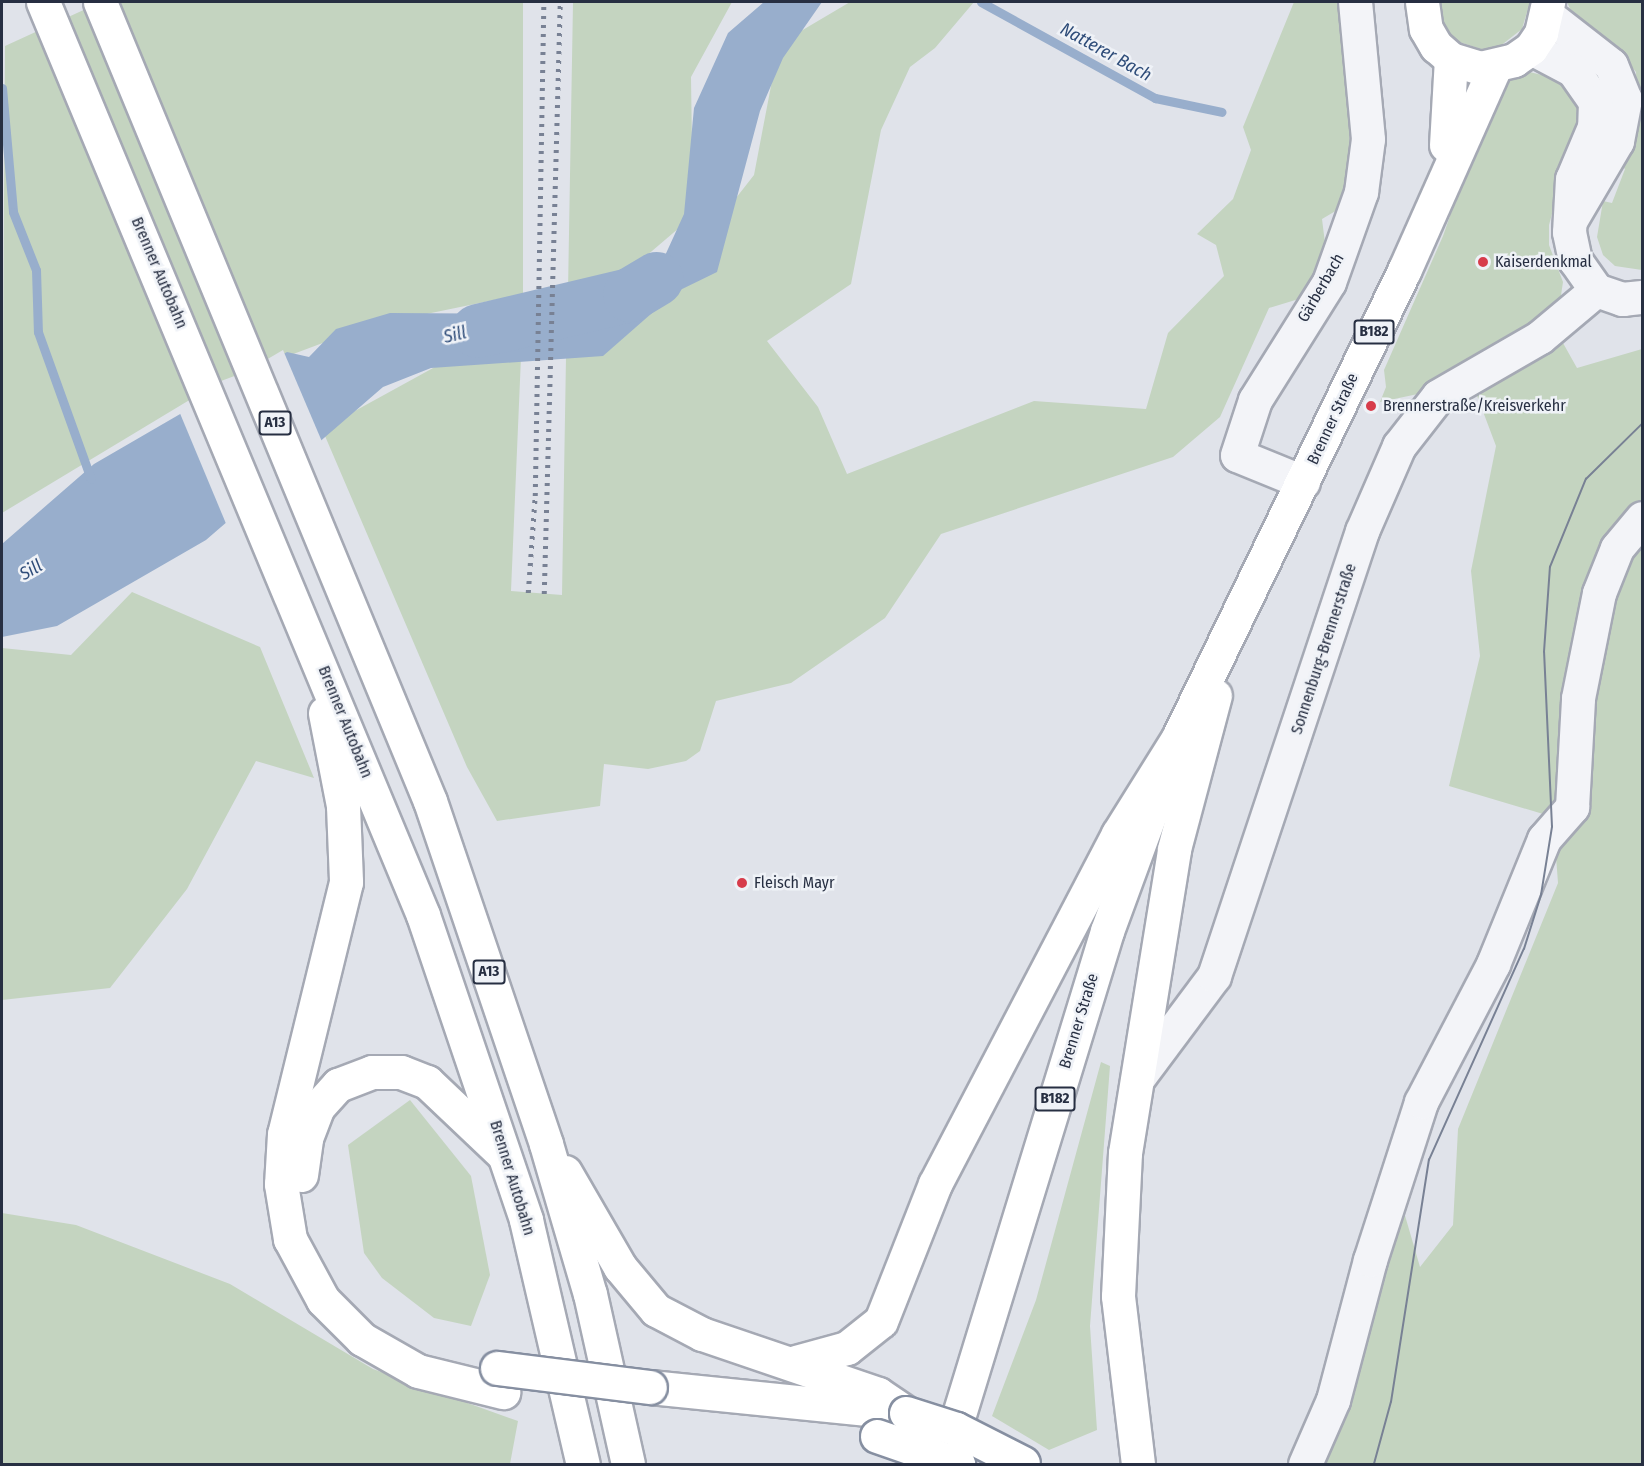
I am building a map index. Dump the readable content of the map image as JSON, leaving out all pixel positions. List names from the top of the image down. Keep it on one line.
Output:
{"streets":{"main road":["Brenner Autobahn","B182","Brenner Straße","A13"],"street":["Gärberbach","Sonnenburg-Brennerstraße"]},"crossings":[["Gärberbach","Brenner Straße"],["Brenner Straße","Sonnenburg-Brennerstraße"]],"water":["Natterer Bach","Sill"],"places":["Kaiserdenkmal","Brennerstraße/Kreisverkehr","Fleisch Mayr"]}
